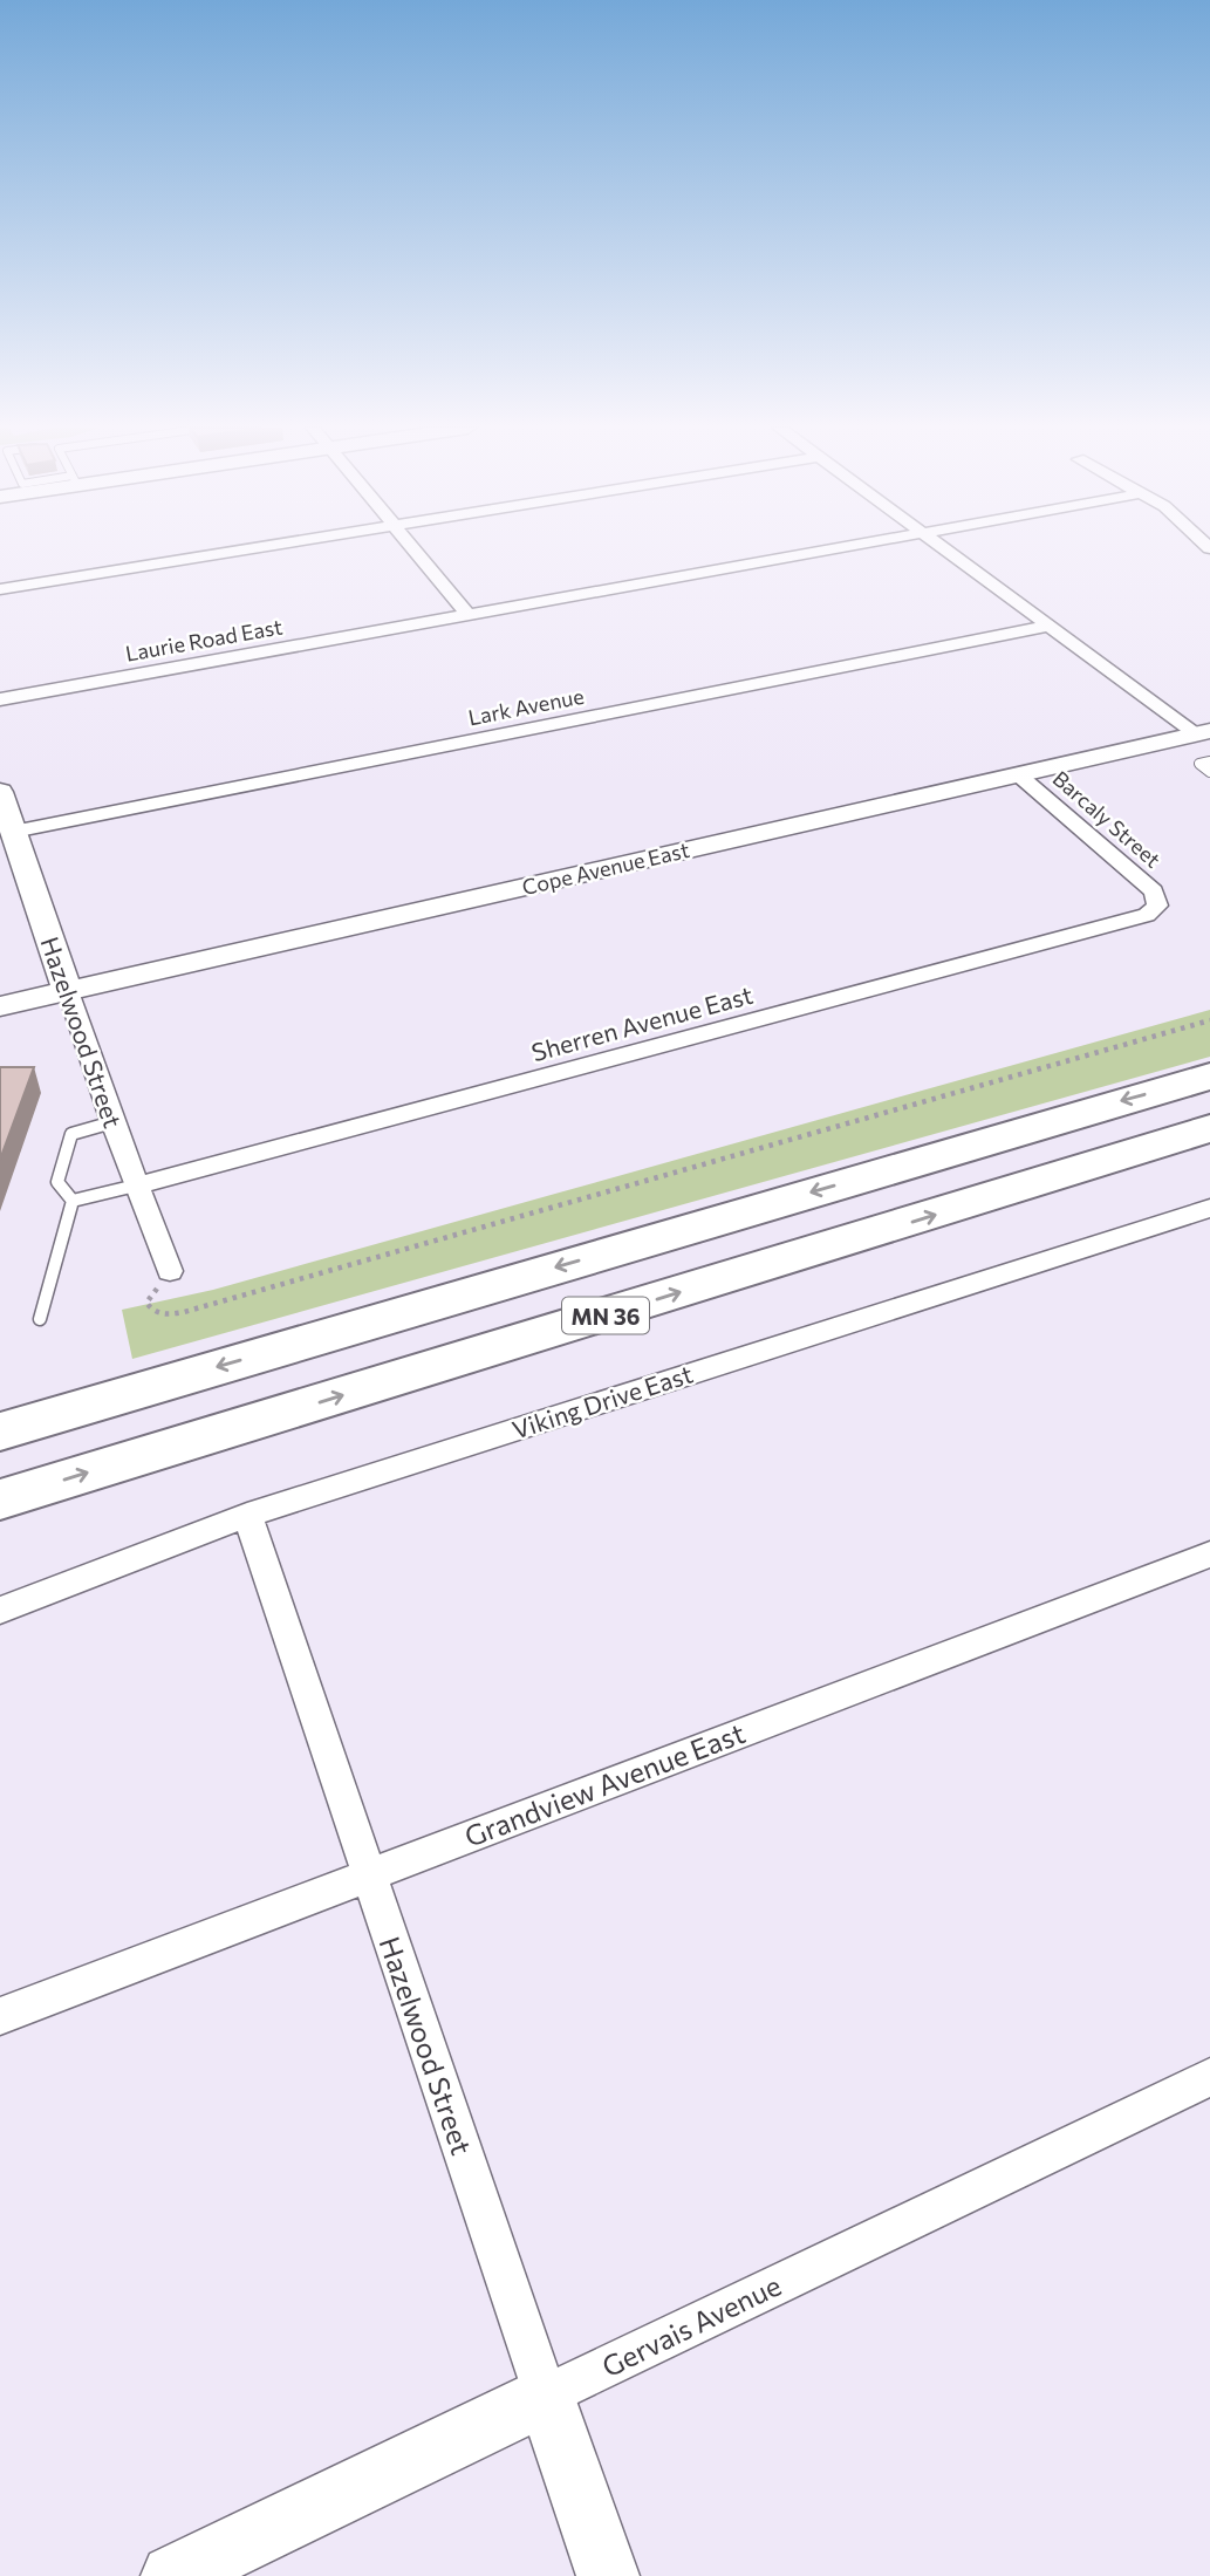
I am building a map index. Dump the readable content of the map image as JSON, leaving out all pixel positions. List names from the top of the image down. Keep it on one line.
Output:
{"streets":{"highway":["MN 36"],"street":["Laurie Road East","Lark Avenue","Barcaly Street","Cope Avenue East","Sherren Avenue East","Hazelwood Street","Viking Drive East","Grandview Avenue East","Gervais Avenue"]},"crossings":[["Lark Avenue","Hazelwood Street"],["Barcaly Street","Cope Avenue East"],["Barcaly Street","Sherren Avenue East"],["Cope Avenue East","Hazelwood Street"],["Sherren Avenue East","Hazelwood Street"],["Hazelwood Street","Viking Drive East"],["Hazelwood Street","Grandview Avenue East"],["Hazelwood Street","Gervais Avenue"]]}
